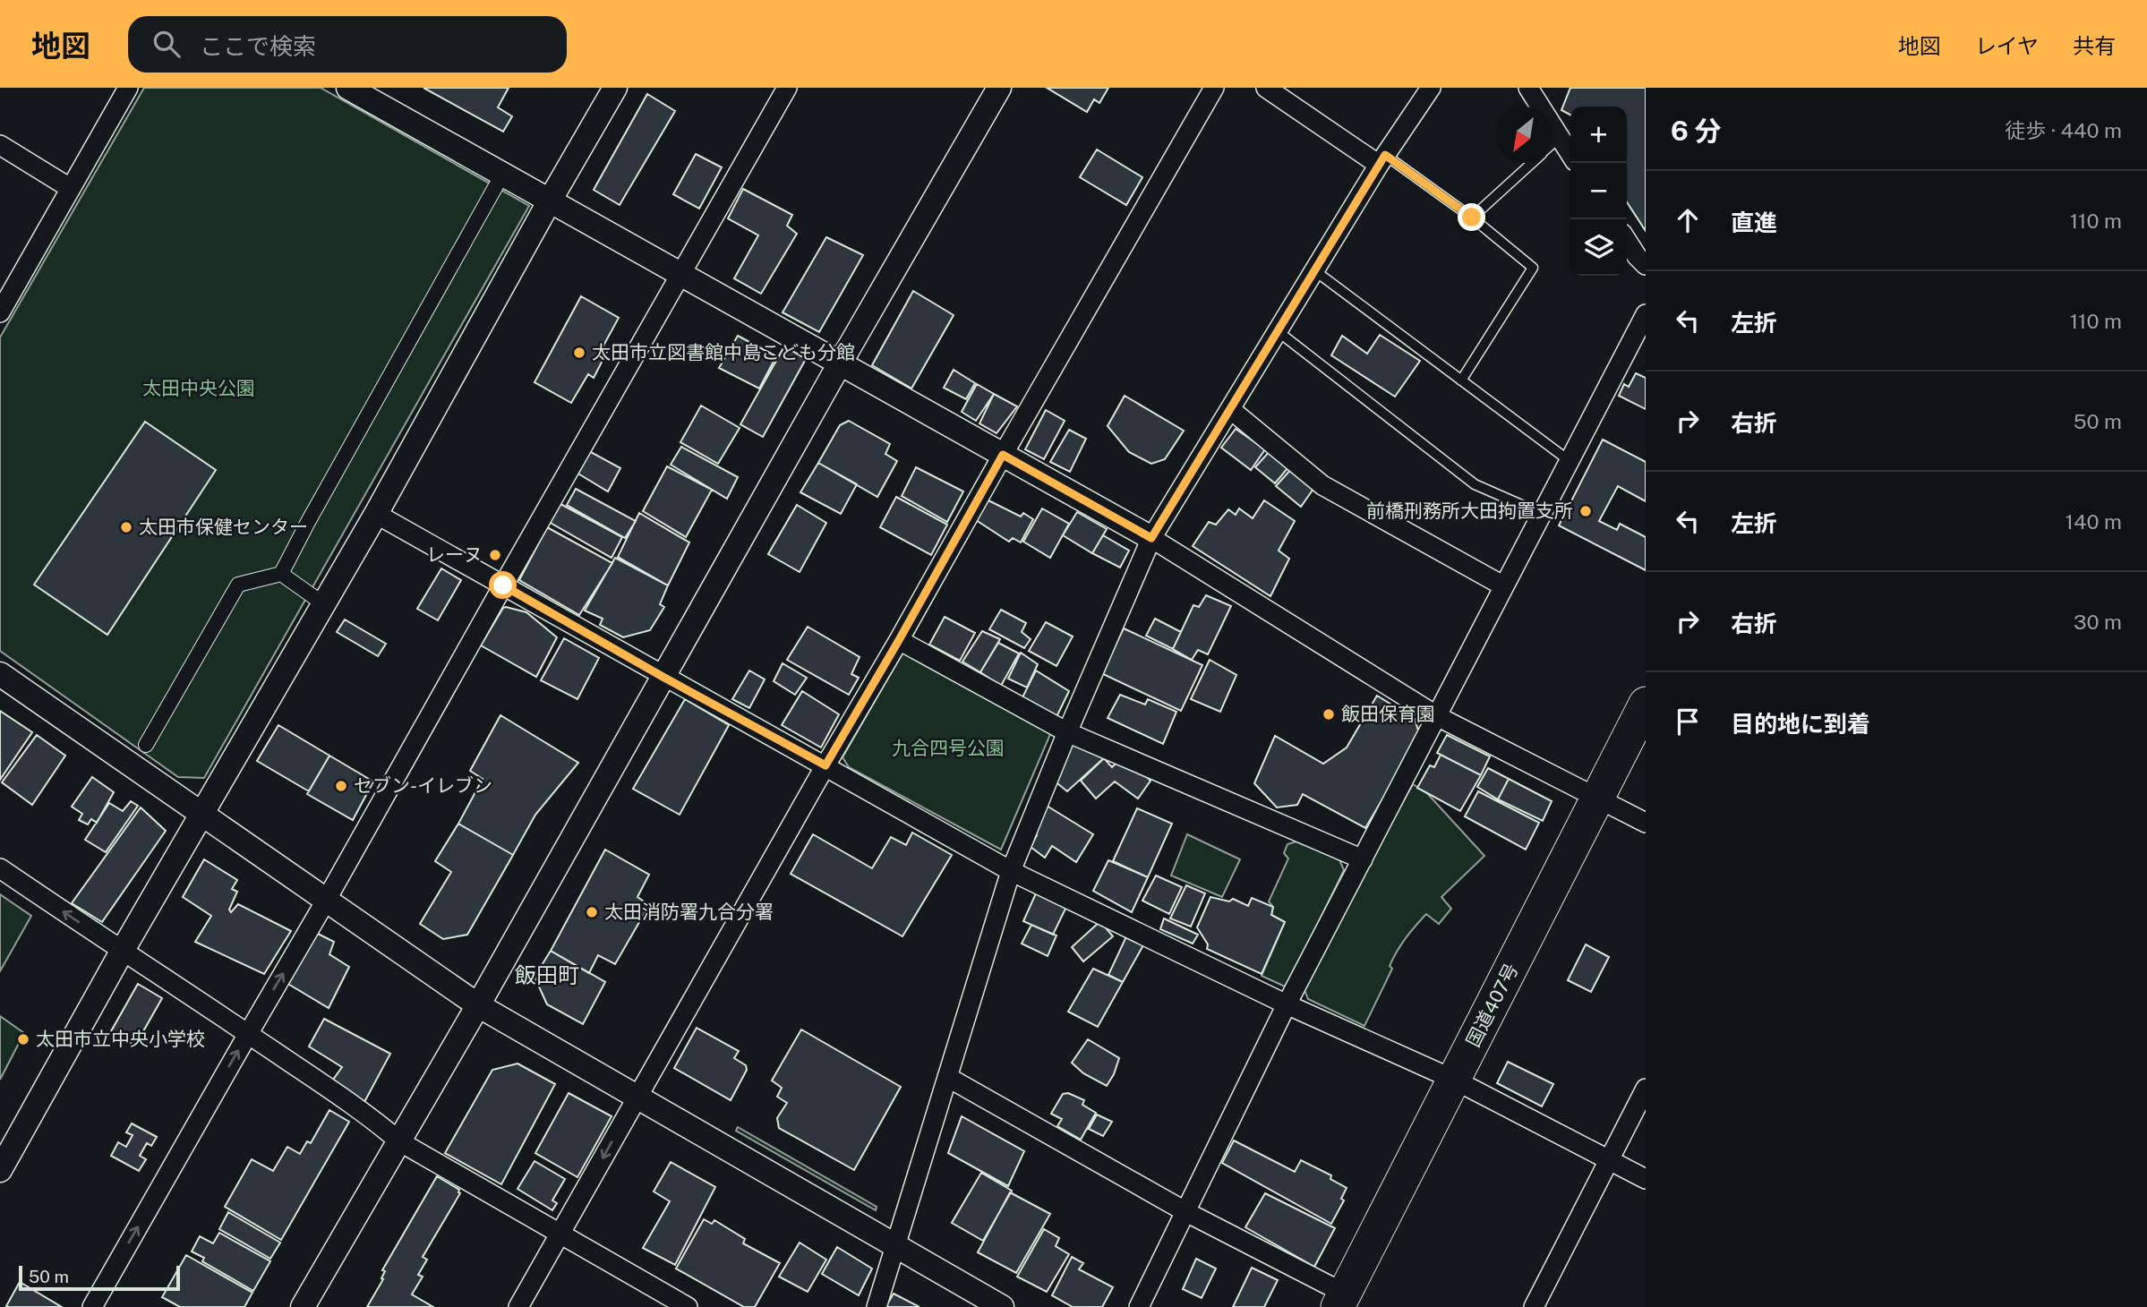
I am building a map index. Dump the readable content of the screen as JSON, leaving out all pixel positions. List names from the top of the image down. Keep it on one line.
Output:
{"streets":{"highway":["国道407号"]},"districts":["飯田町"],"parks":["太田中央公園","九合四号公園"],"places":["太田市立図書館中島こども分館","前橋刑務所大田拘置支所","太田市保健センター","レーヌ","飯田保育園","セブン-イレブン","太田消防署九合分署","太田市立中央小学校"],"scale_bar":"50 m","north":"bottom left","page":{"header":"地図","search":"ここで検索","nav":["地図","レイヤ","共有"],"heading":["6 分","徒歩 · 440 m"],"map_buttons":["+","−"],"list":[["直進","110 m"],["左折","110 m"],["右折","50 m"],["左折","140 m"],["右折","30 m"],"目的地に到着"],"scale":"50 m"}}
